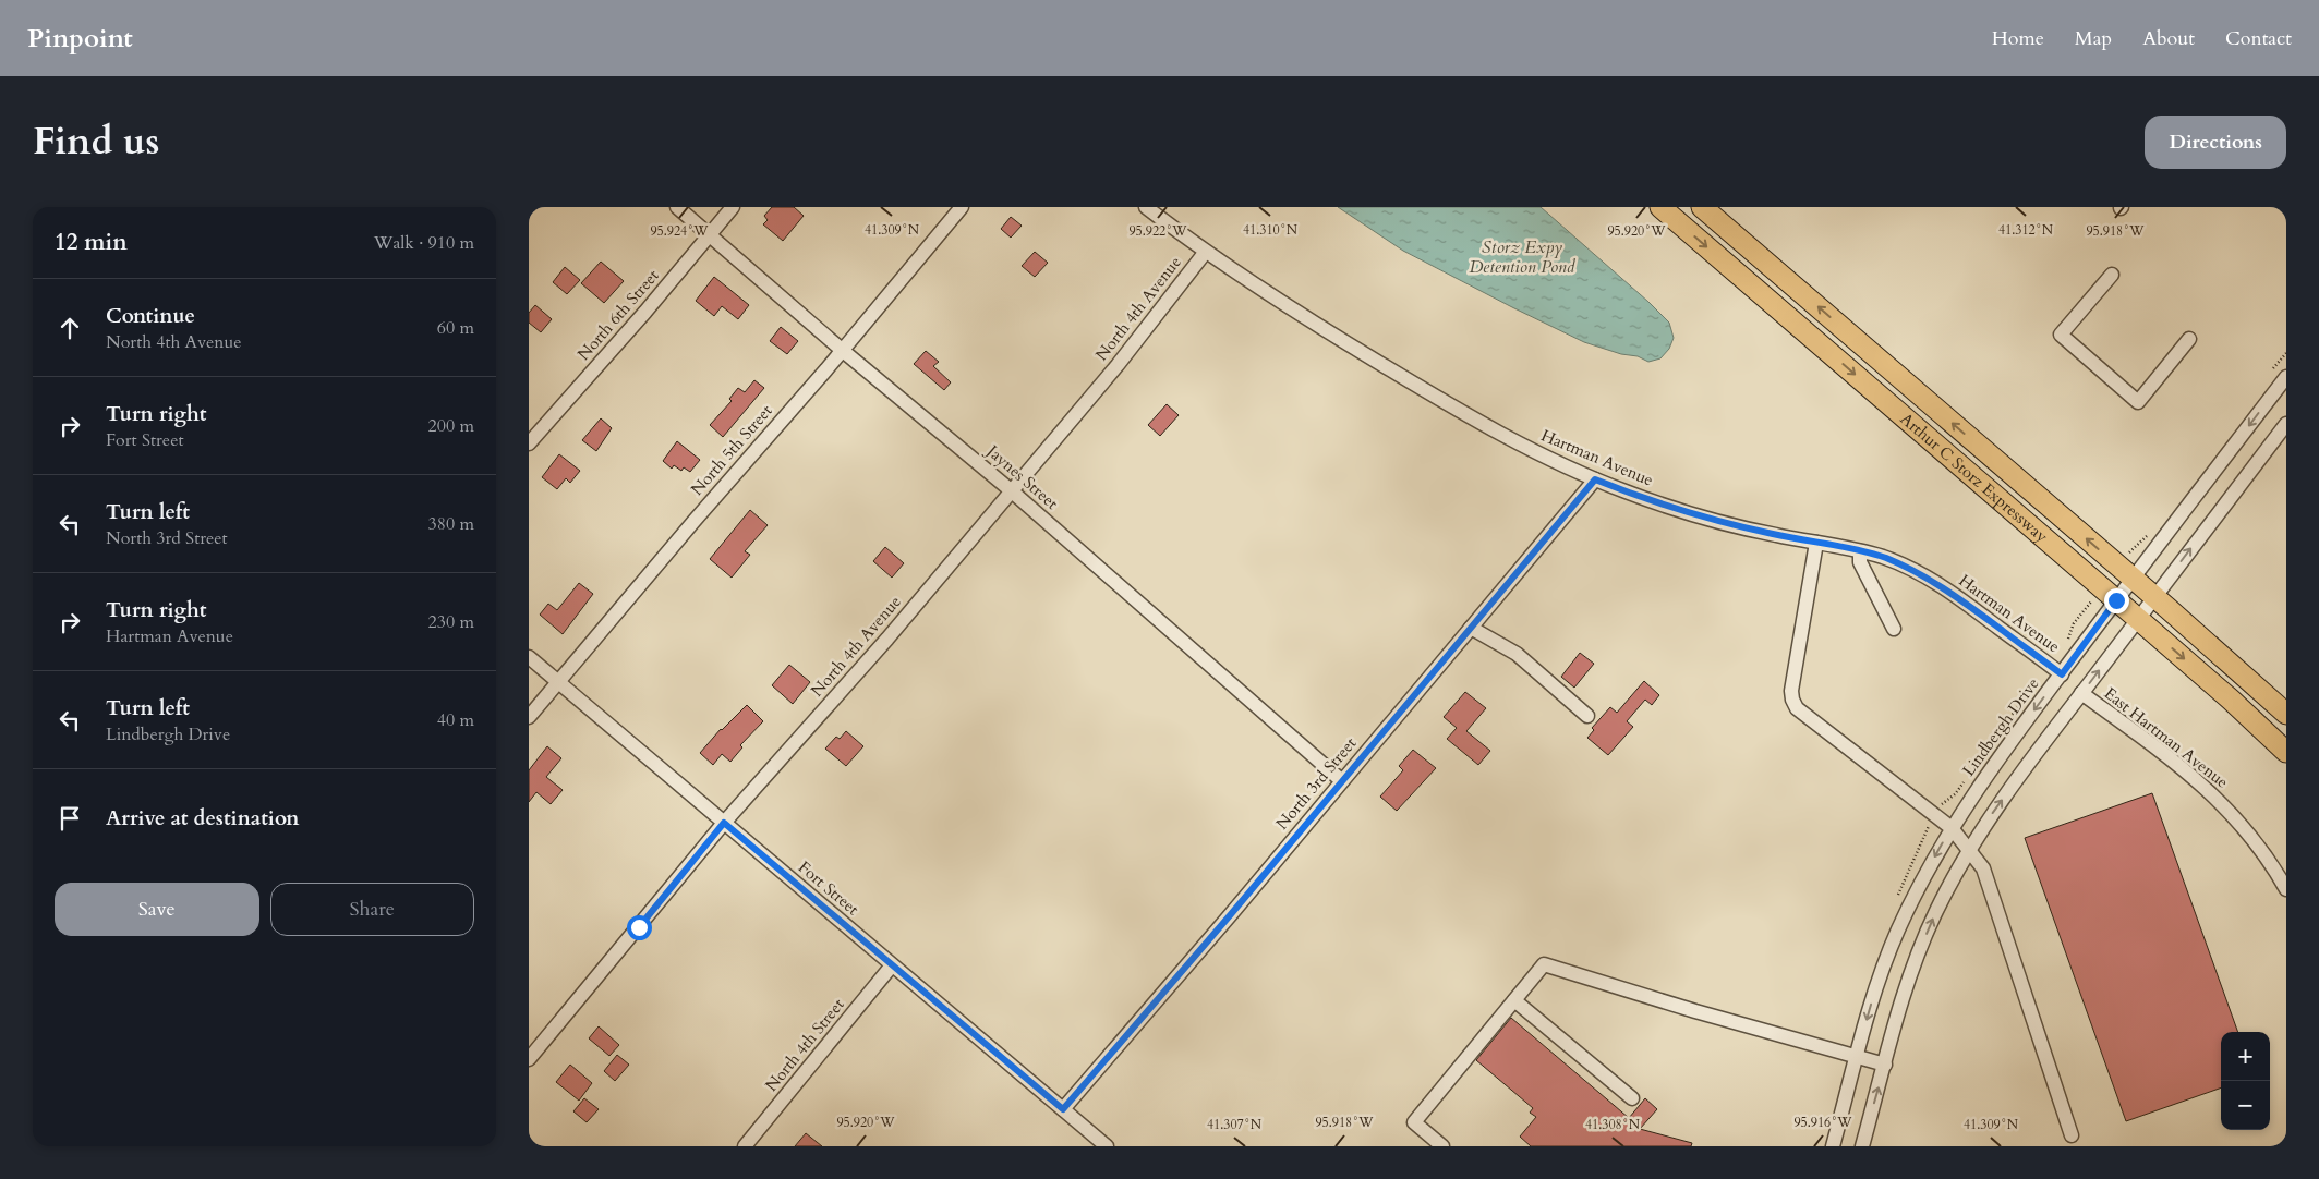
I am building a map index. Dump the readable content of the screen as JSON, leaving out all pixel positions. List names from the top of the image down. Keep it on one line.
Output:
{"streets":{"highway":["Arthur C Storz Expressway"],"street":["North 4th Avenue","North 6th Street","North 5th Street","Hartman Avenue","Jaynes Street","Lindbergh Drive","East Hartman Avenue","North 3rd Street","Fort Street","North 4th Street"]},"crossings":[["North 4th Avenue","Hartman Avenue"],["North 4th Avenue","Jaynes Street"],["North 4th Avenue","Fort Street"],["North 6th Street","Jaynes Street"],["North 5th Street","Jaynes Street"],["North 5th Street","Fort Street"],["Hartman Avenue","Lindbergh Drive"],["Hartman Avenue","North 3rd Street"],["Jaynes Street","North 3rd Street"],["Arthur C Storz Expressway","Lindbergh Drive"],["North 3rd Street","Fort Street"],["Fort Street","North 4th Street"]],"water":["Storz Expy Detention Pond"],"page":{"header":"Pinpoint","nav":["Home","Map","About","Contact"],"title":"Find us","buttons":["Directions",["Save","Share"]],"heading":["12 min","Walk · 910 m"],"list":[["Continue","North 4th Avenue","60 m"],["Turn right","Fort Street","200 m"],["Turn left","North 3rd Street","380 m"],["Turn right","Hartman Avenue","230 m"],["Turn left","Lindbergh Drive","40 m"],"Arrive at destination"],"map_buttons":["+","−"]},"coordinates":["41.312°N","41.309°N","41.310°N","95.924°W","95.922°W","95.920°W","95.918°W","95.916°W","41.307°N","41.308°N"]}
